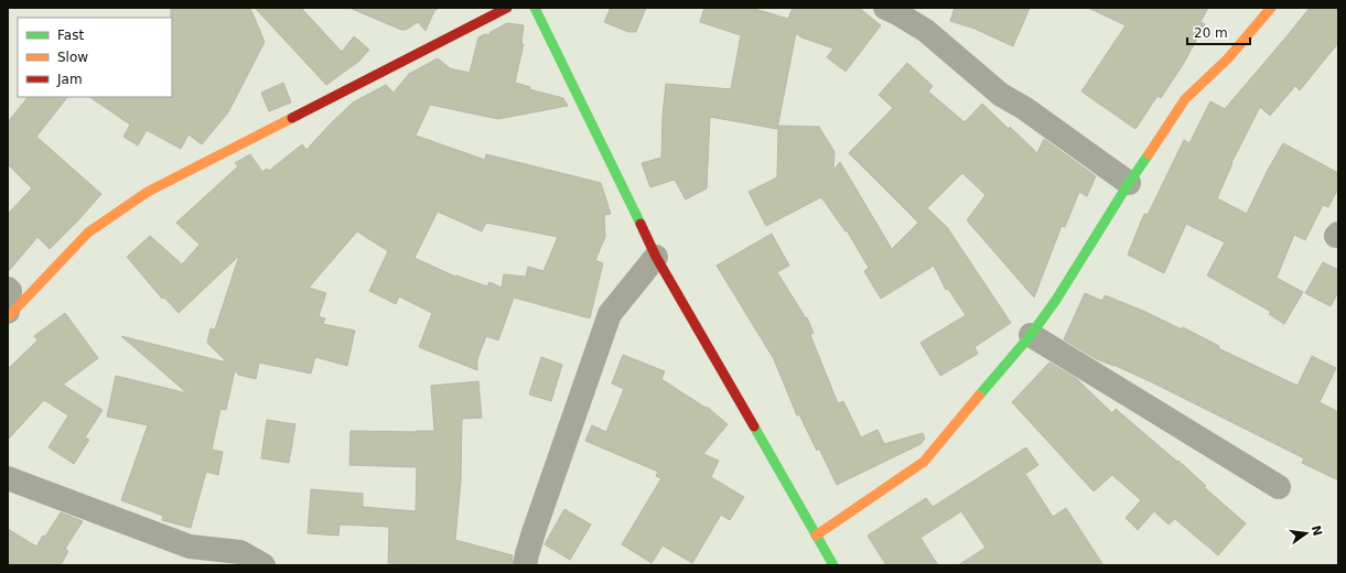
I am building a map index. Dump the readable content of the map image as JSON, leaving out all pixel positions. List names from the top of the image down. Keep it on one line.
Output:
{"legend":["Fast","Slow","Jam"],"scale_bar":"20 m","north":"right"}
